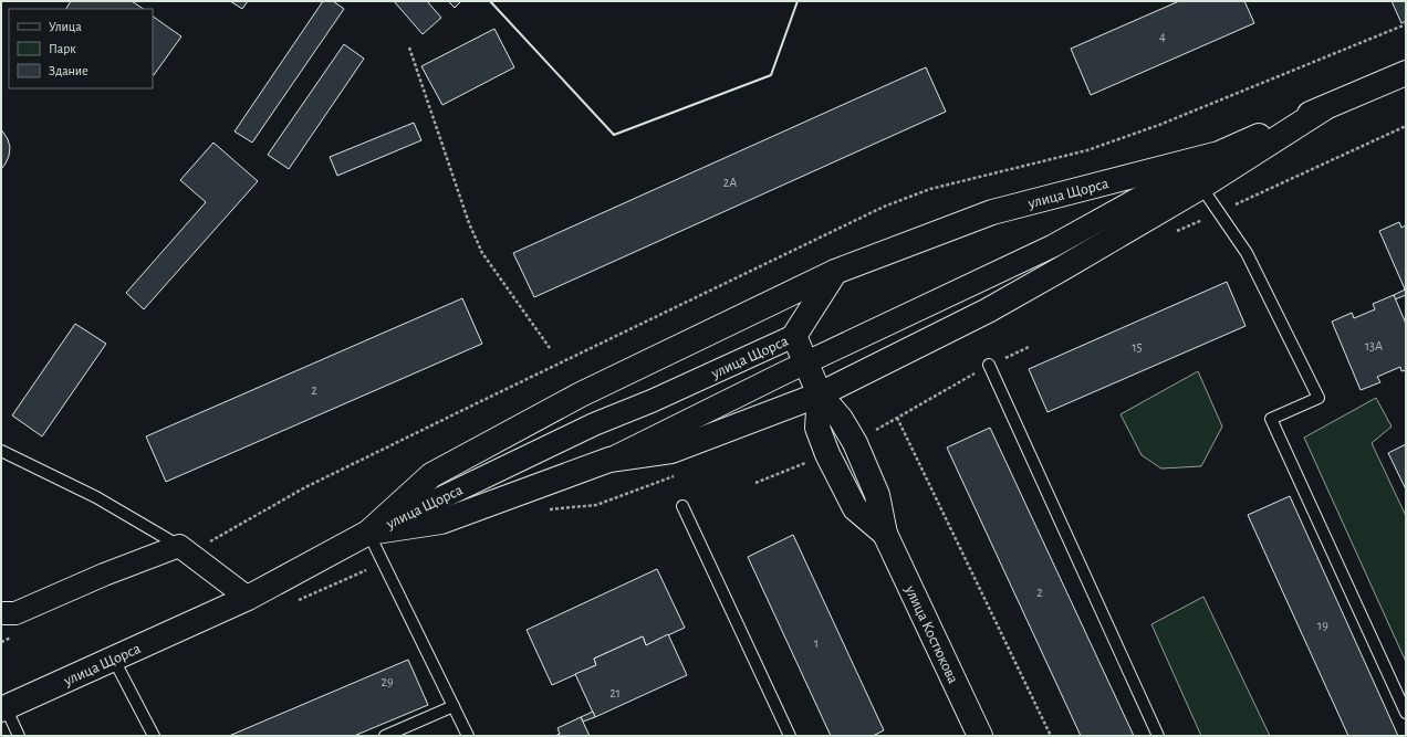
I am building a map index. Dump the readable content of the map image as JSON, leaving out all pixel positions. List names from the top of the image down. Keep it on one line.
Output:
{"streets":{"main road":["улица Щорса","улица Костюкова"]},"crossings":[["улица Щорса","улица Костюкова"]],"house_numbers":["4","2А","13А","15","2","2","19","1","29","21"],"legend":["Улица","Парк","Здание"]}
